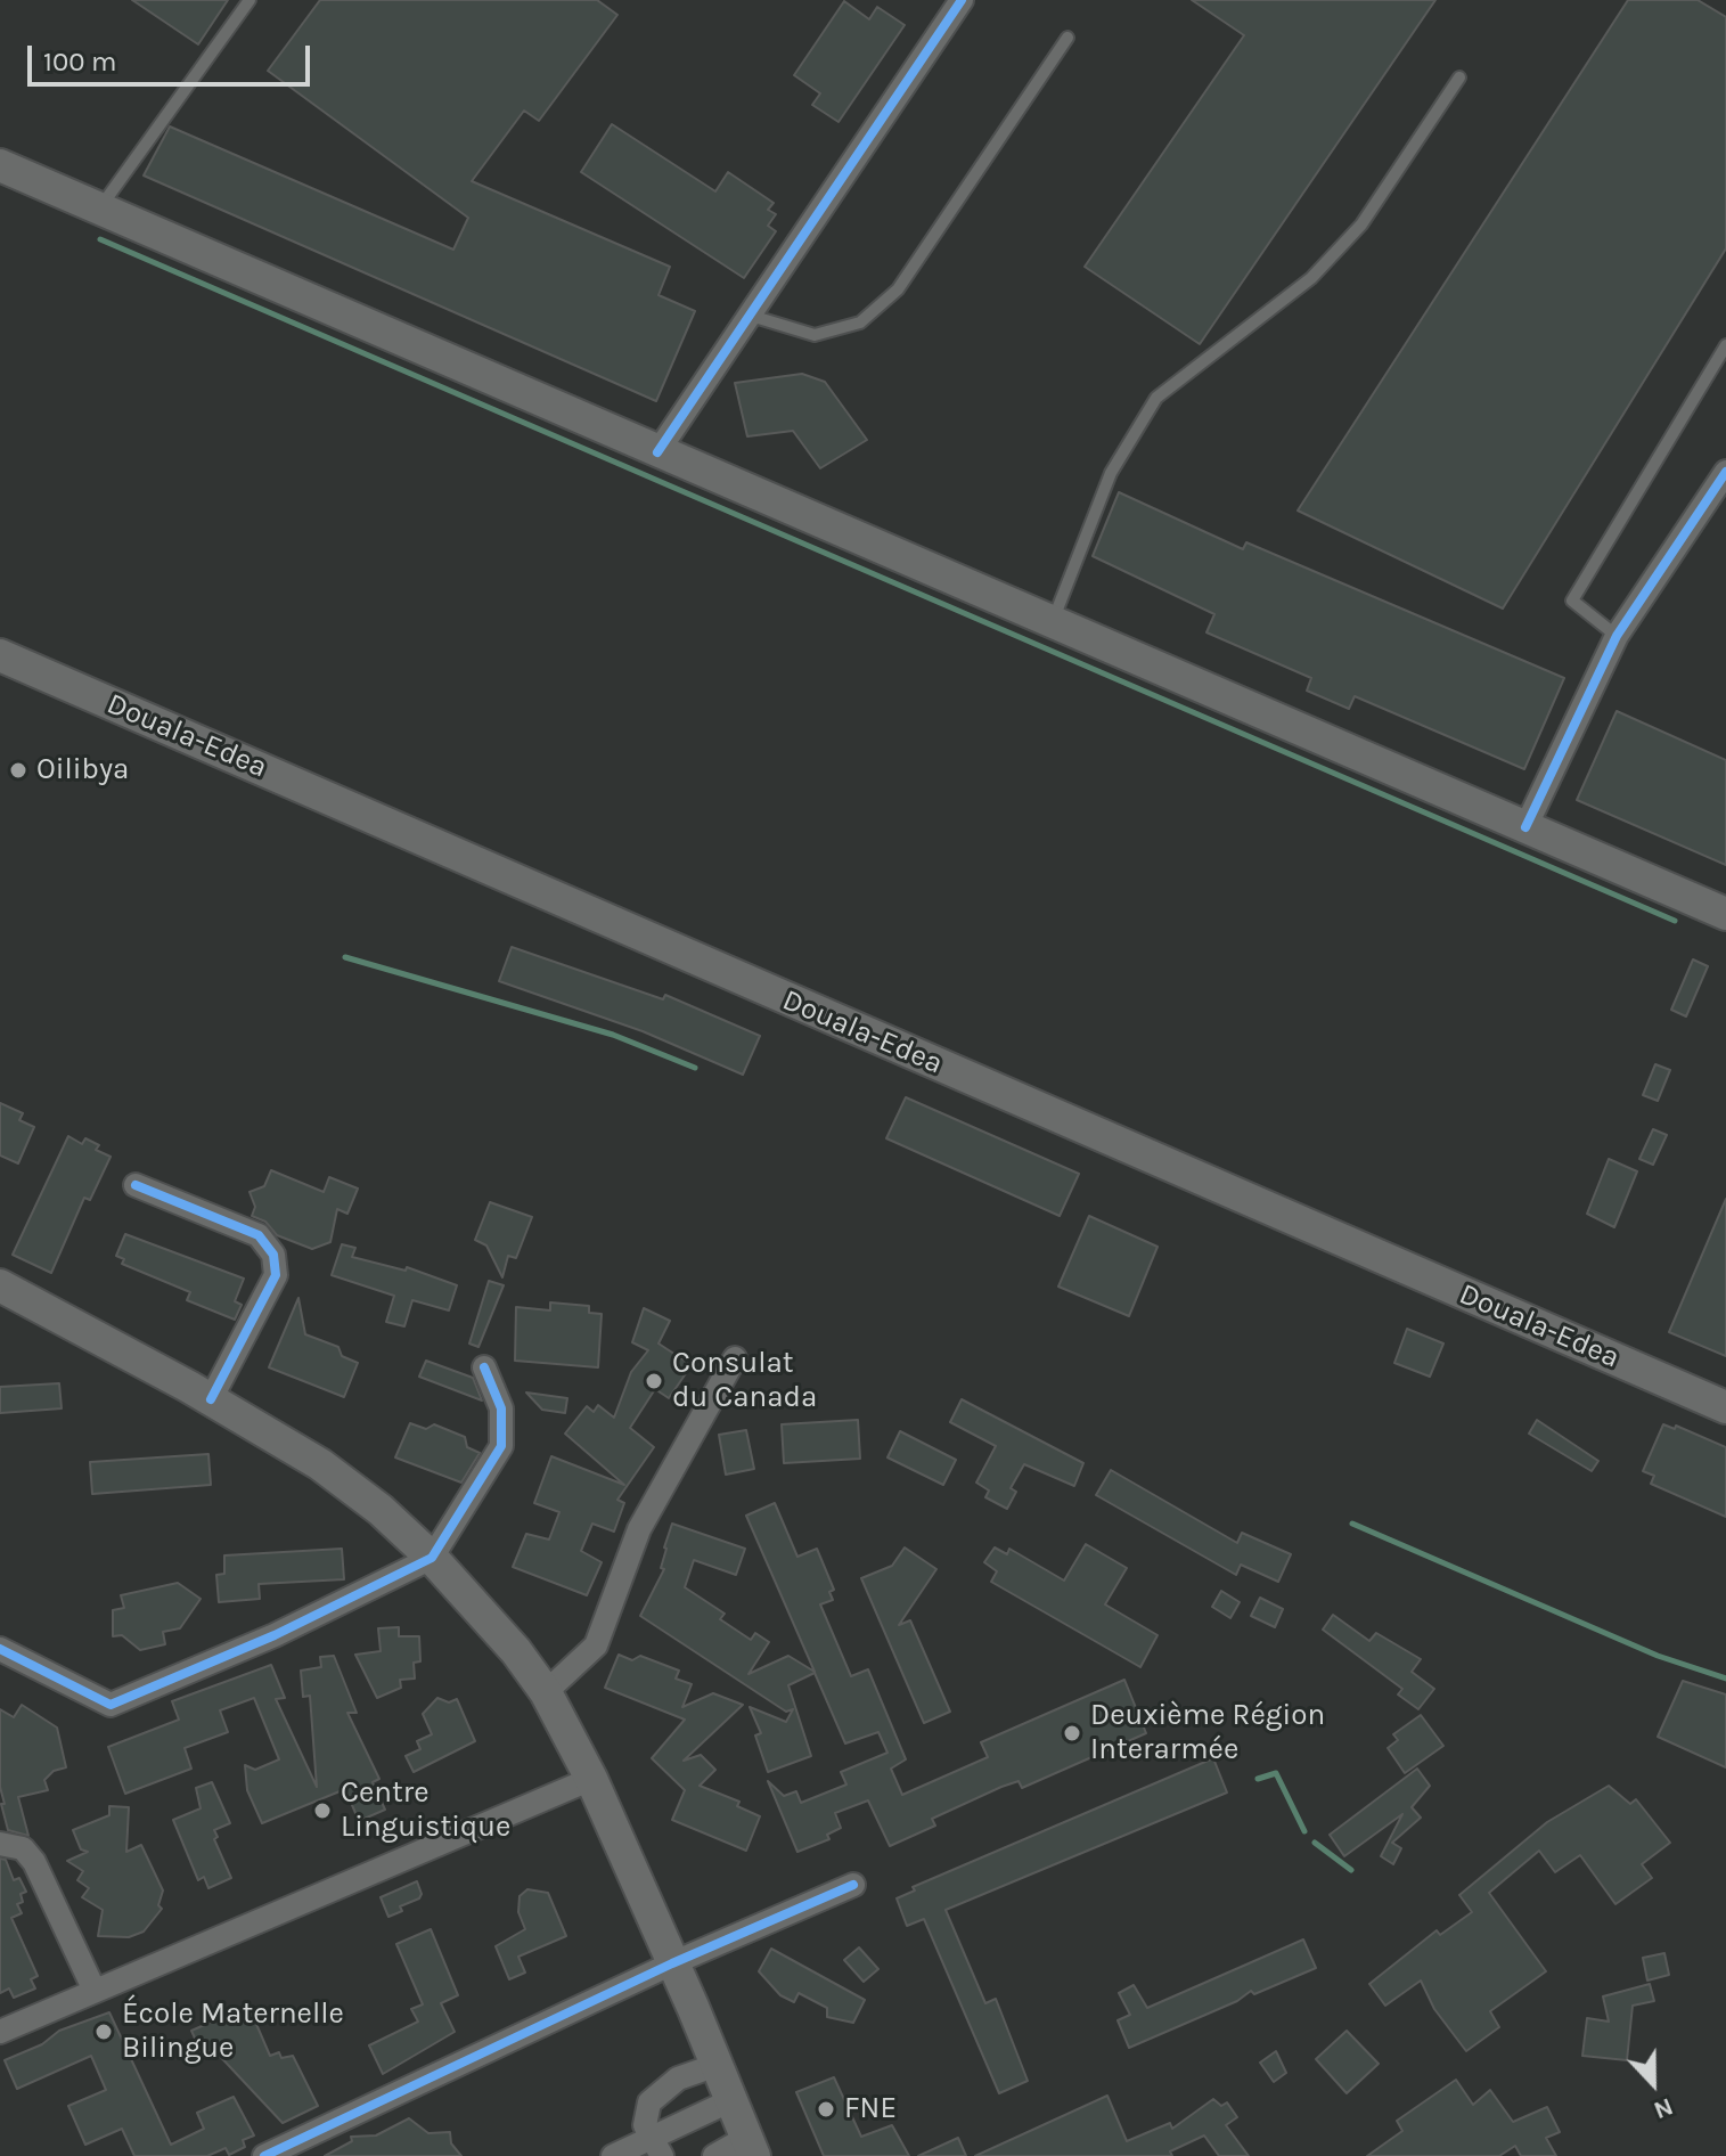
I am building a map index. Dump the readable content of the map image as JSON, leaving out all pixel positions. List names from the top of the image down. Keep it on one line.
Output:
{"streets":{"main road":["Douala-Edea"]},"places":["Oilibya","Consulat du Canada","Deuxième Région Interarmée","Centre Linguistique","École Maternelle Bilingue","FNE"],"scale_bar":"100 m","north":"bottom"}
